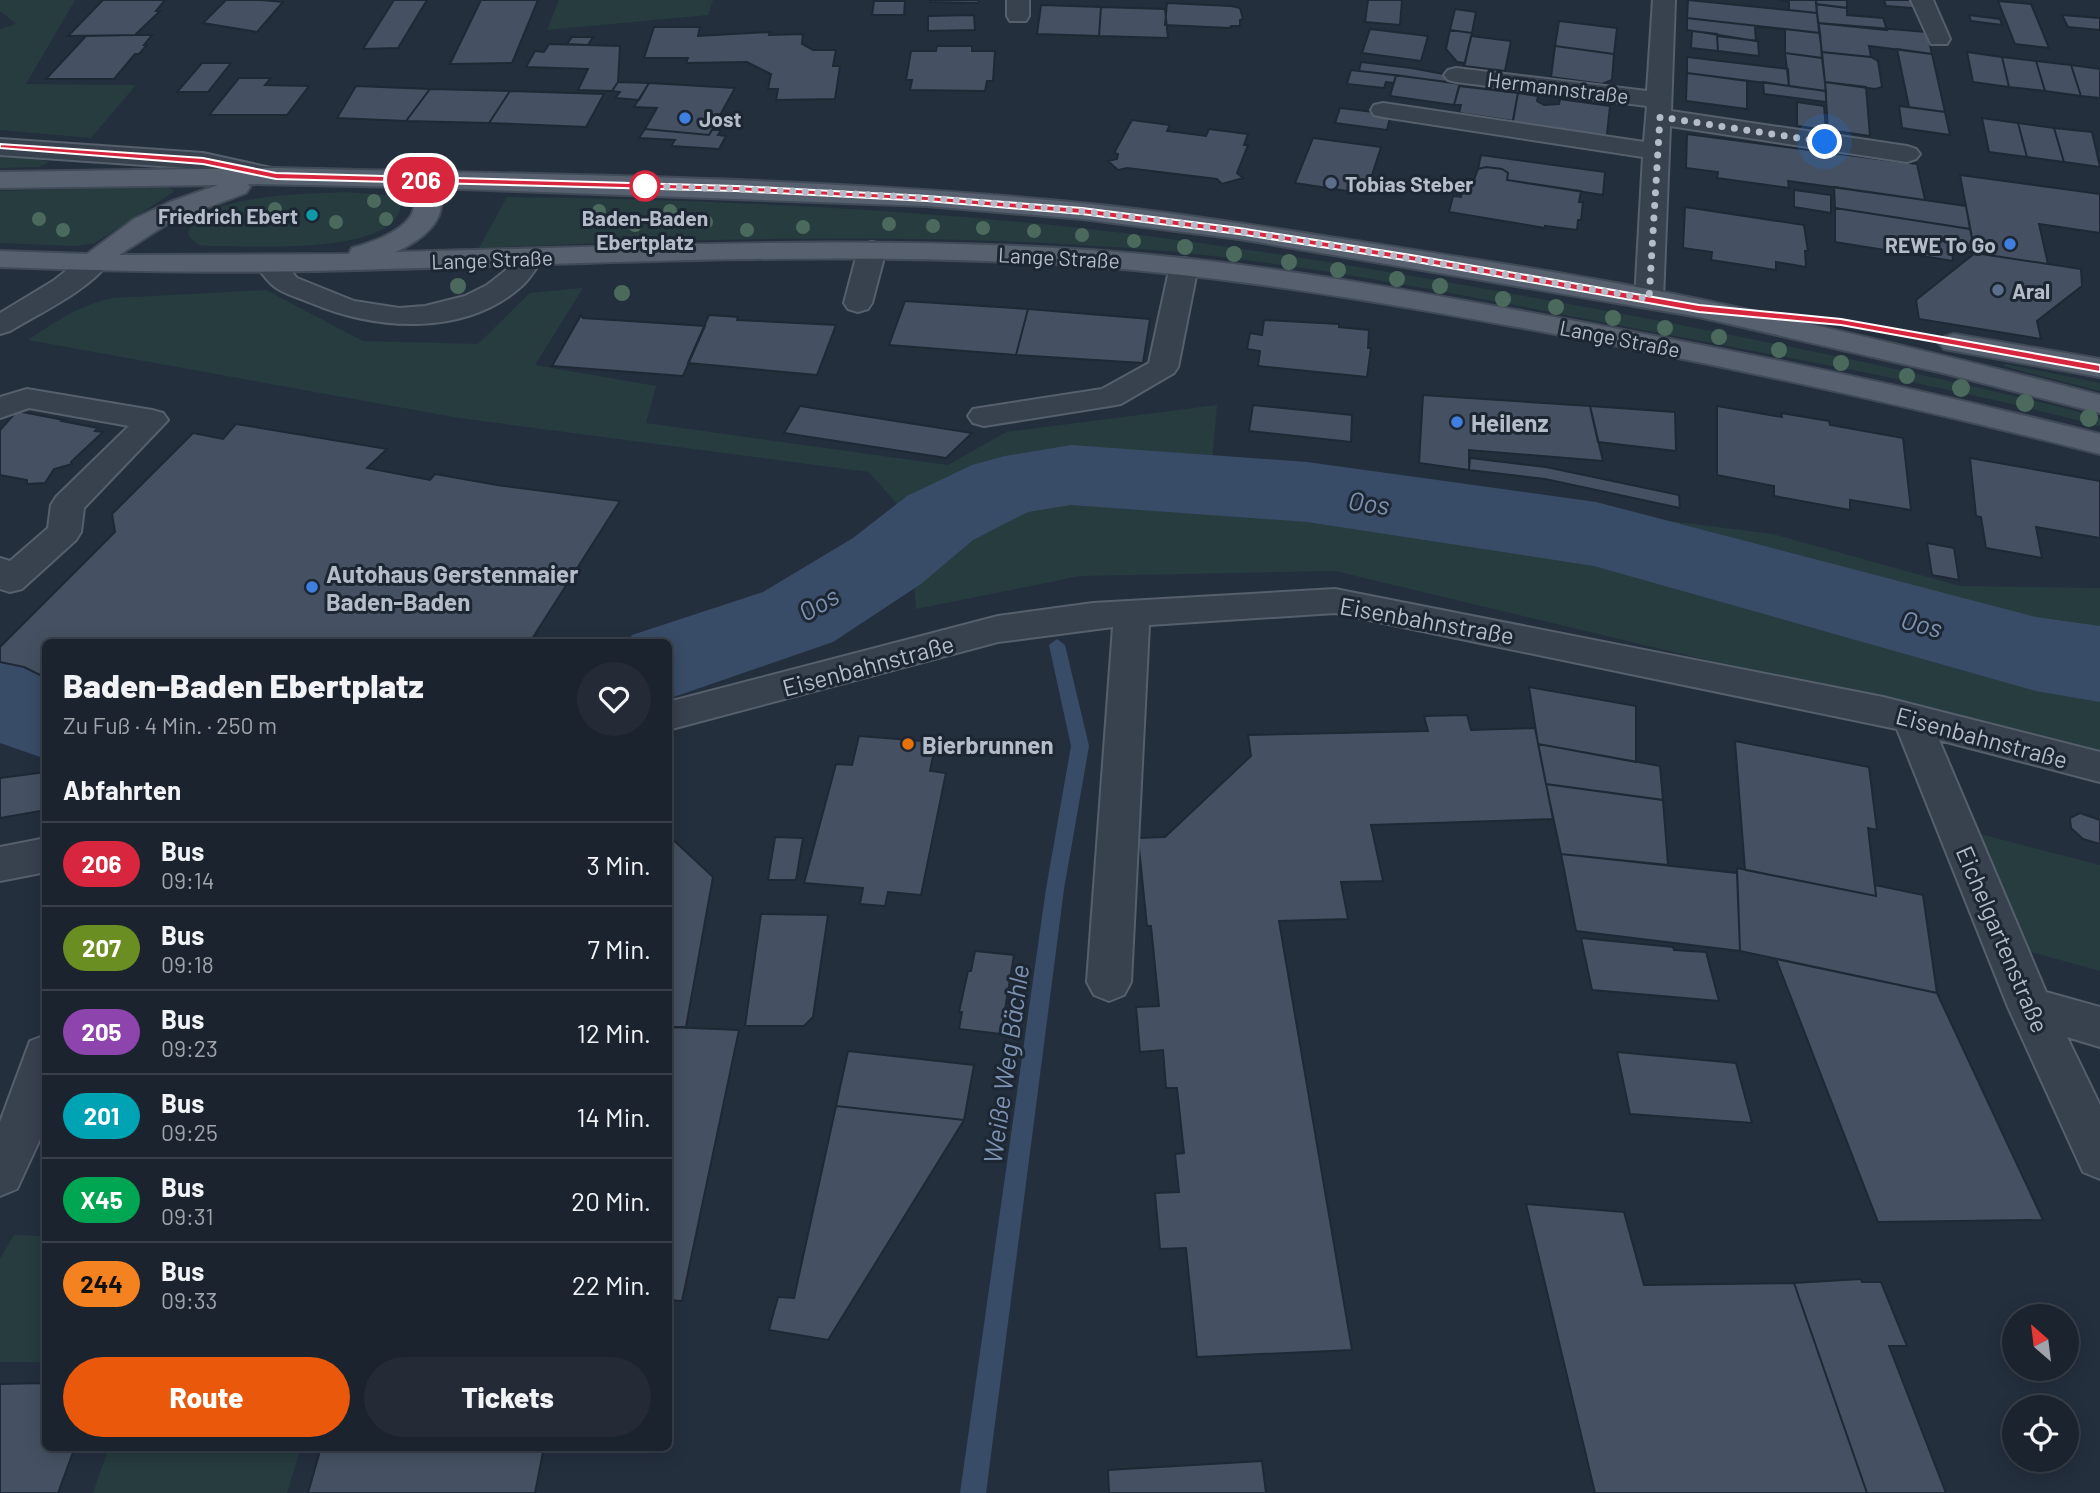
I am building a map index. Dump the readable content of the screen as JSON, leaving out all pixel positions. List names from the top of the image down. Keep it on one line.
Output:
{"streets":{"main road":["Lange Straße"],"street":["Hermannstraße","Eisenbahnstraße","Eichelgartenstraße"]},"crossings":[["Hermannstraße","Lange Straße"],["Eisenbahnstraße","Eichelgartenstraße"]],"water":["Oos","Weiße Weg Bächle"],"places":["Jost","Tobias Steber","Baden-Baden Ebertplatz","Friedrich Ebert","REWE To Go","Aral","Heilenz","Autohaus Gerstenmaier Baden-Baden","Bierbrunnen"],"lines":["bus line 206"],"north":"top left","page":{"on_map":"206","heading":[["Baden-Baden Ebertplatz","Zu Fuß · 4 Min. · 250 m"],"Abfahrten"],"list":[{"mark":"206","name":"Bus","note":"09:14","value":"3 Min."},{"mark":"207","name":"Bus","note":"09:18","value":"7 Min."},{"mark":"205","name":"Bus","note":"09:23","value":"12 Min."},{"mark":"201","name":"Bus","note":"09:25","value":"14 Min."},{"mark":"X45","name":"Bus","note":"09:31","value":"20 Min."},{"mark":"244","name":"Bus","note":"09:33","value":"22 Min."}],"buttons":["Route","Tickets"]}}
